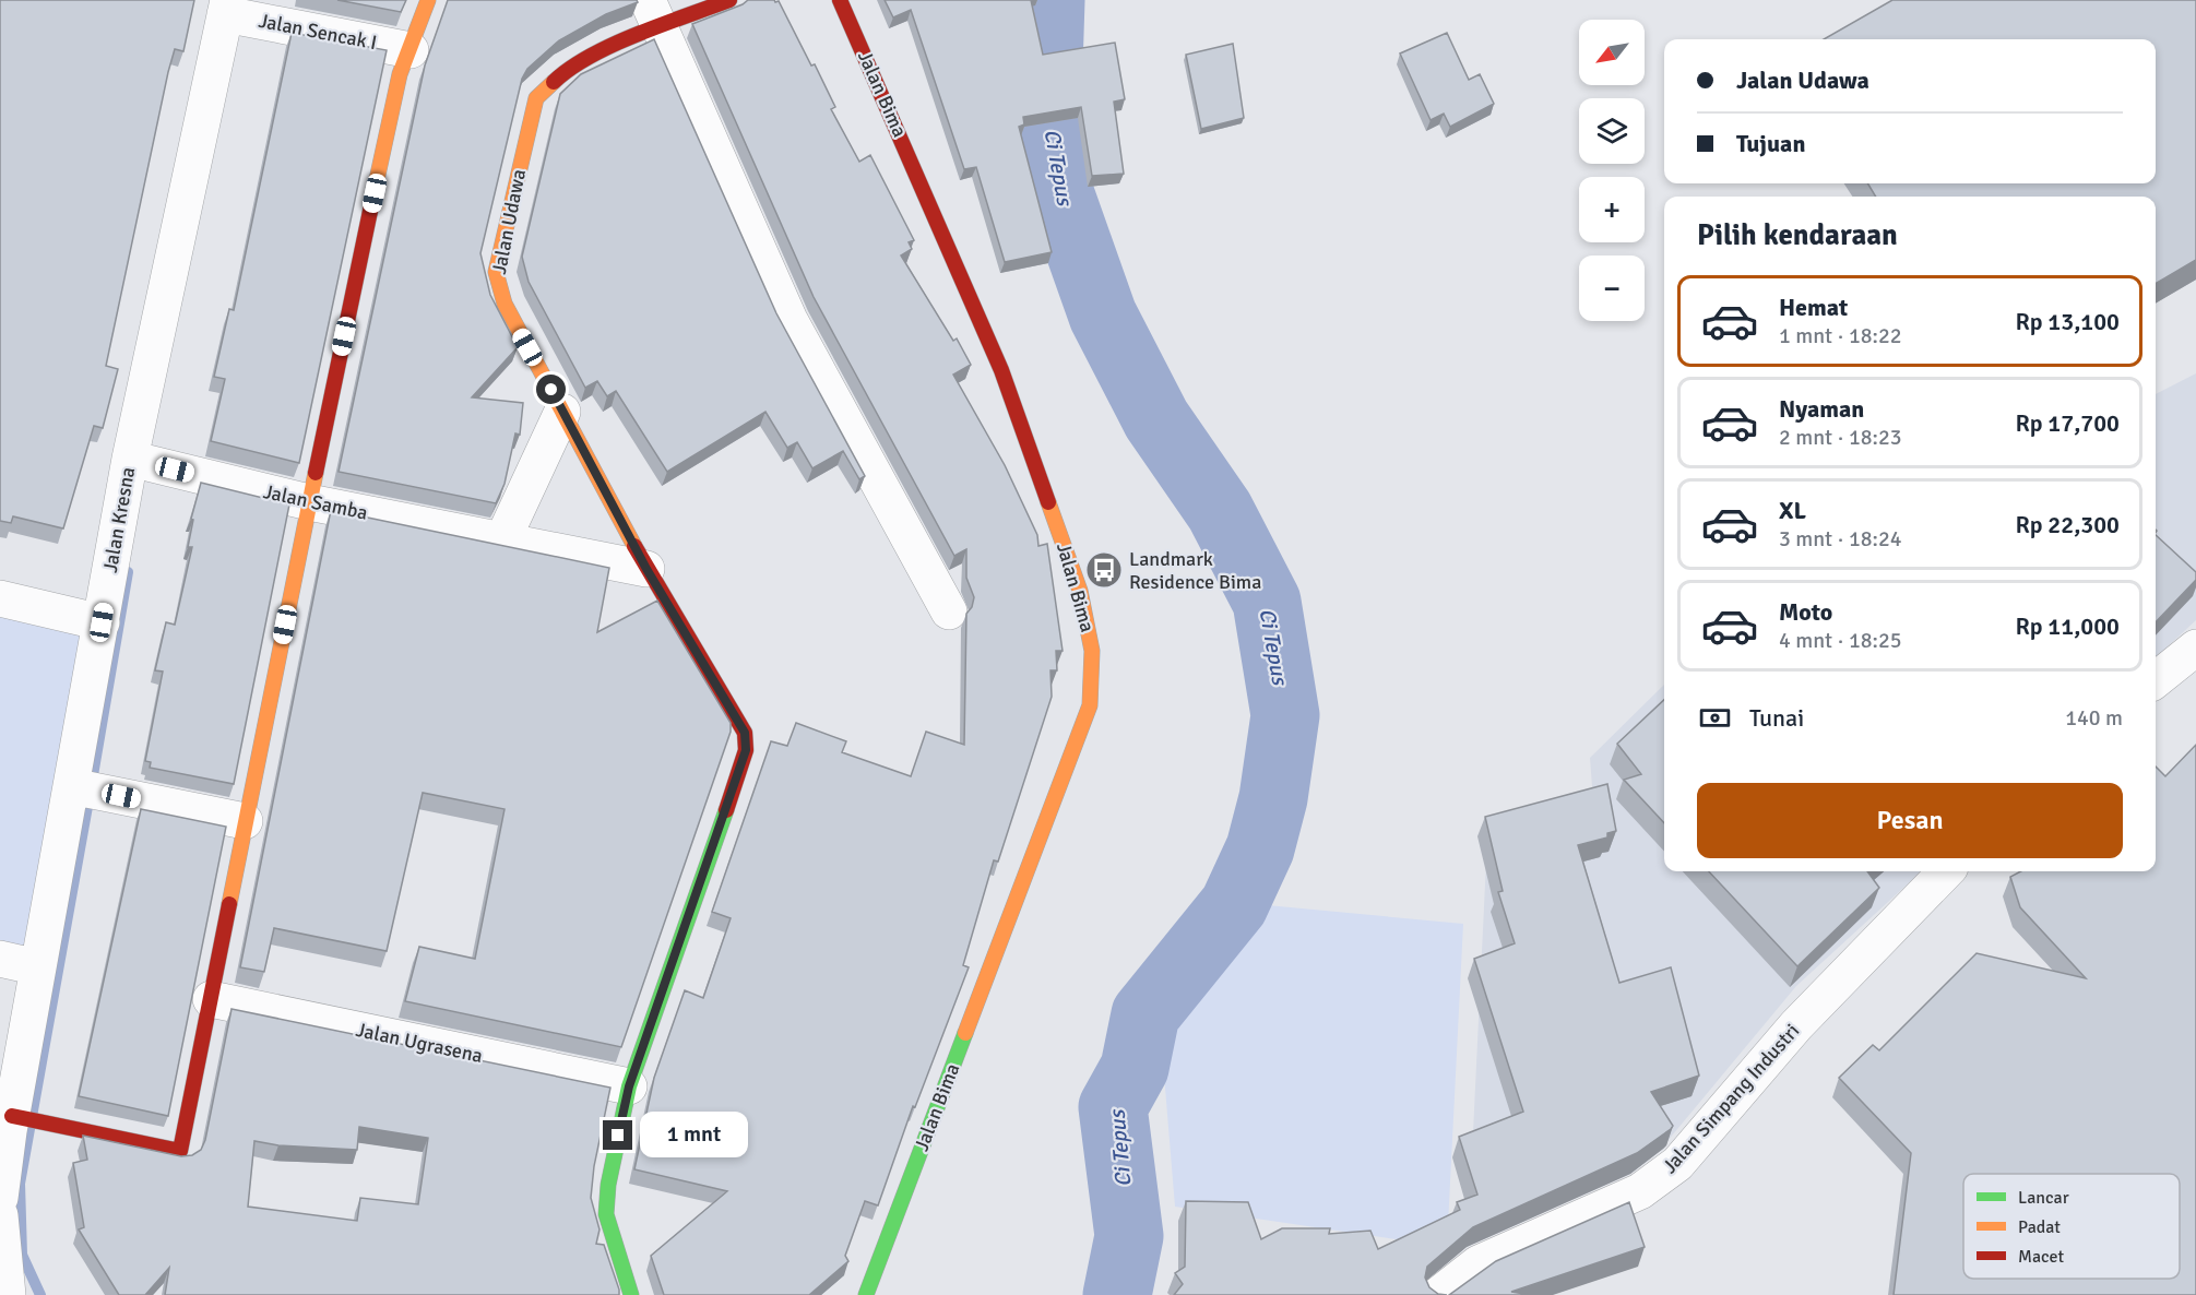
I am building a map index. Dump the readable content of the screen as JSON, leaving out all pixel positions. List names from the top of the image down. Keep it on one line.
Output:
{"streets":{"street":["Jalan Sencak I","Jalan Bima","Jalan Udawa","Jalan Samba","Jalan Kresna","Jalan Ugrasena","Jalan Simpang Industri"]},"crossings":[["Jalan Sencak I","Jalan Kresna"],["Jalan Udawa","Jalan Samba"],["Jalan Udawa","Jalan Ugrasena"],["Jalan Samba","Jalan Kresna"]],"water":["Ci Tepus"],"places":{"bus stop":["Landmark Residence Bima"]},"legend":["Lancar","Padat","Macet"],"north":"bottom left","page":{"map_buttons":["+","−"],"banner":["Jalan Udawa","Tujuan"],"heading":"Pilih kendaraan","list":[{"name":"Hemat","note":"1 mnt · 18:22","value":"Rp 13,100"},{"name":"Nyaman","note":"2 mnt · 18:23","value":"Rp 17,700"},{"name":"XL","note":"3 mnt · 18:24","value":"Rp 22,300"},{"name":"Moto","note":"4 mnt · 18:25","value":"Rp 11,000"}],"pay":["Tunai","140 m"],"buttons":"Pesan","bubble":"1 mnt"}}
